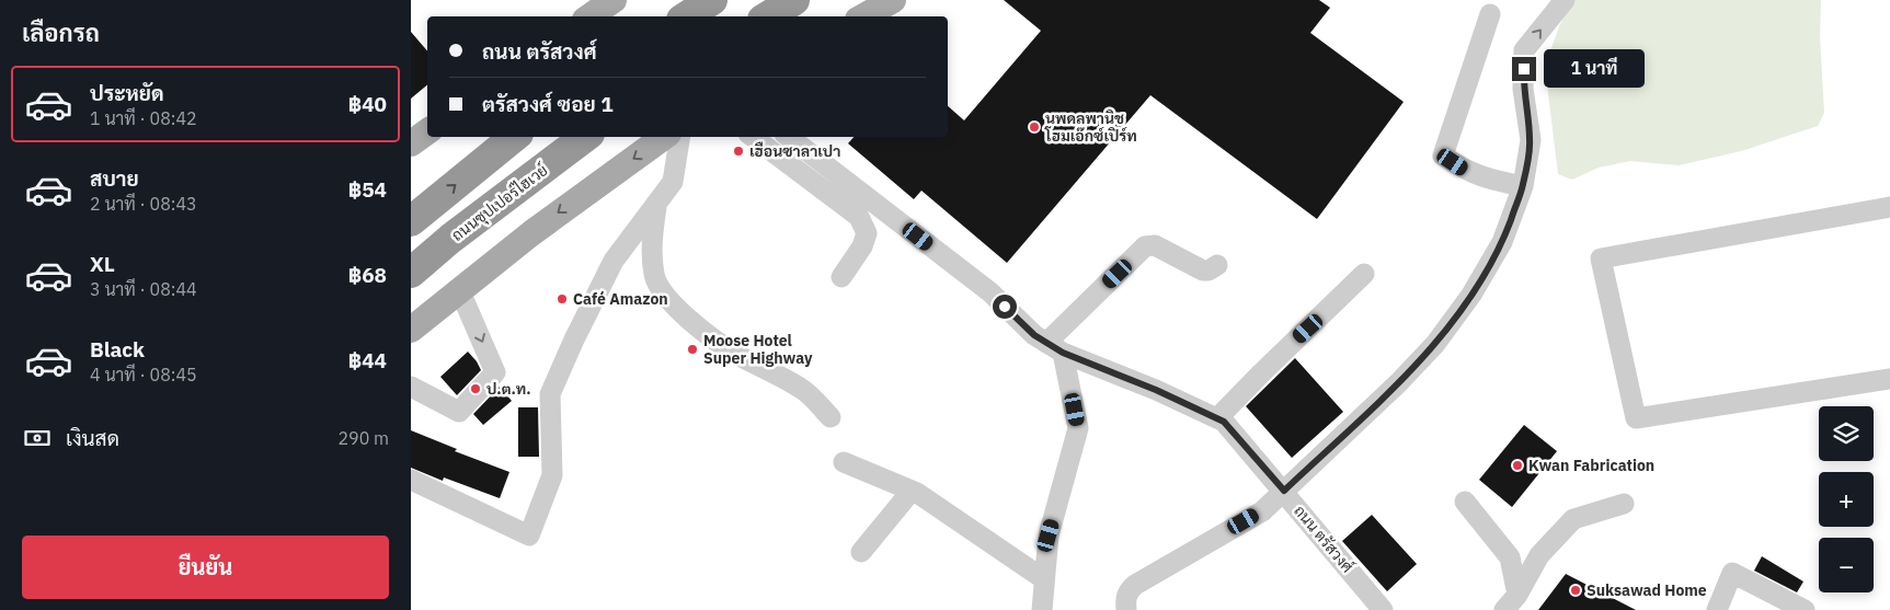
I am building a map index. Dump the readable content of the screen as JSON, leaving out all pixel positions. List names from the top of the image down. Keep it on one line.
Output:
{"streets":{"highway":["ถนนซุปเปอร์ไฮเวย์"],"street":["ถนน ตรัสวงศ์"]},"places":["นพดลพานิช โฮมเอ๊กซ์เปิร์ท","เฮือนซาลาเปา","Café Amazon","Moose Hotel Super Highway","ป.ต.ท.","Kwan Fabrication","Suksawad Home"],"page":{"heading":"เลือกรถ","banner":["ถนน ตรัสวงศ์","ตรัสวงศ์ ซอย 1"],"bubble":"1 นาที","list":[{"name":"ประหยัด","note":"1 นาที · 08:42","value":"฿40"},{"name":"สบาย","note":"2 นาที · 08:43","value":"฿54"},{"name":"XL","note":"3 นาที · 08:44","value":"฿68"},{"name":"Black","note":"4 นาที · 08:45","value":"฿44"}],"map_buttons":["+","−"],"pay":["เงินสด","290 m"],"buttons":"ยืนยัน"}}
